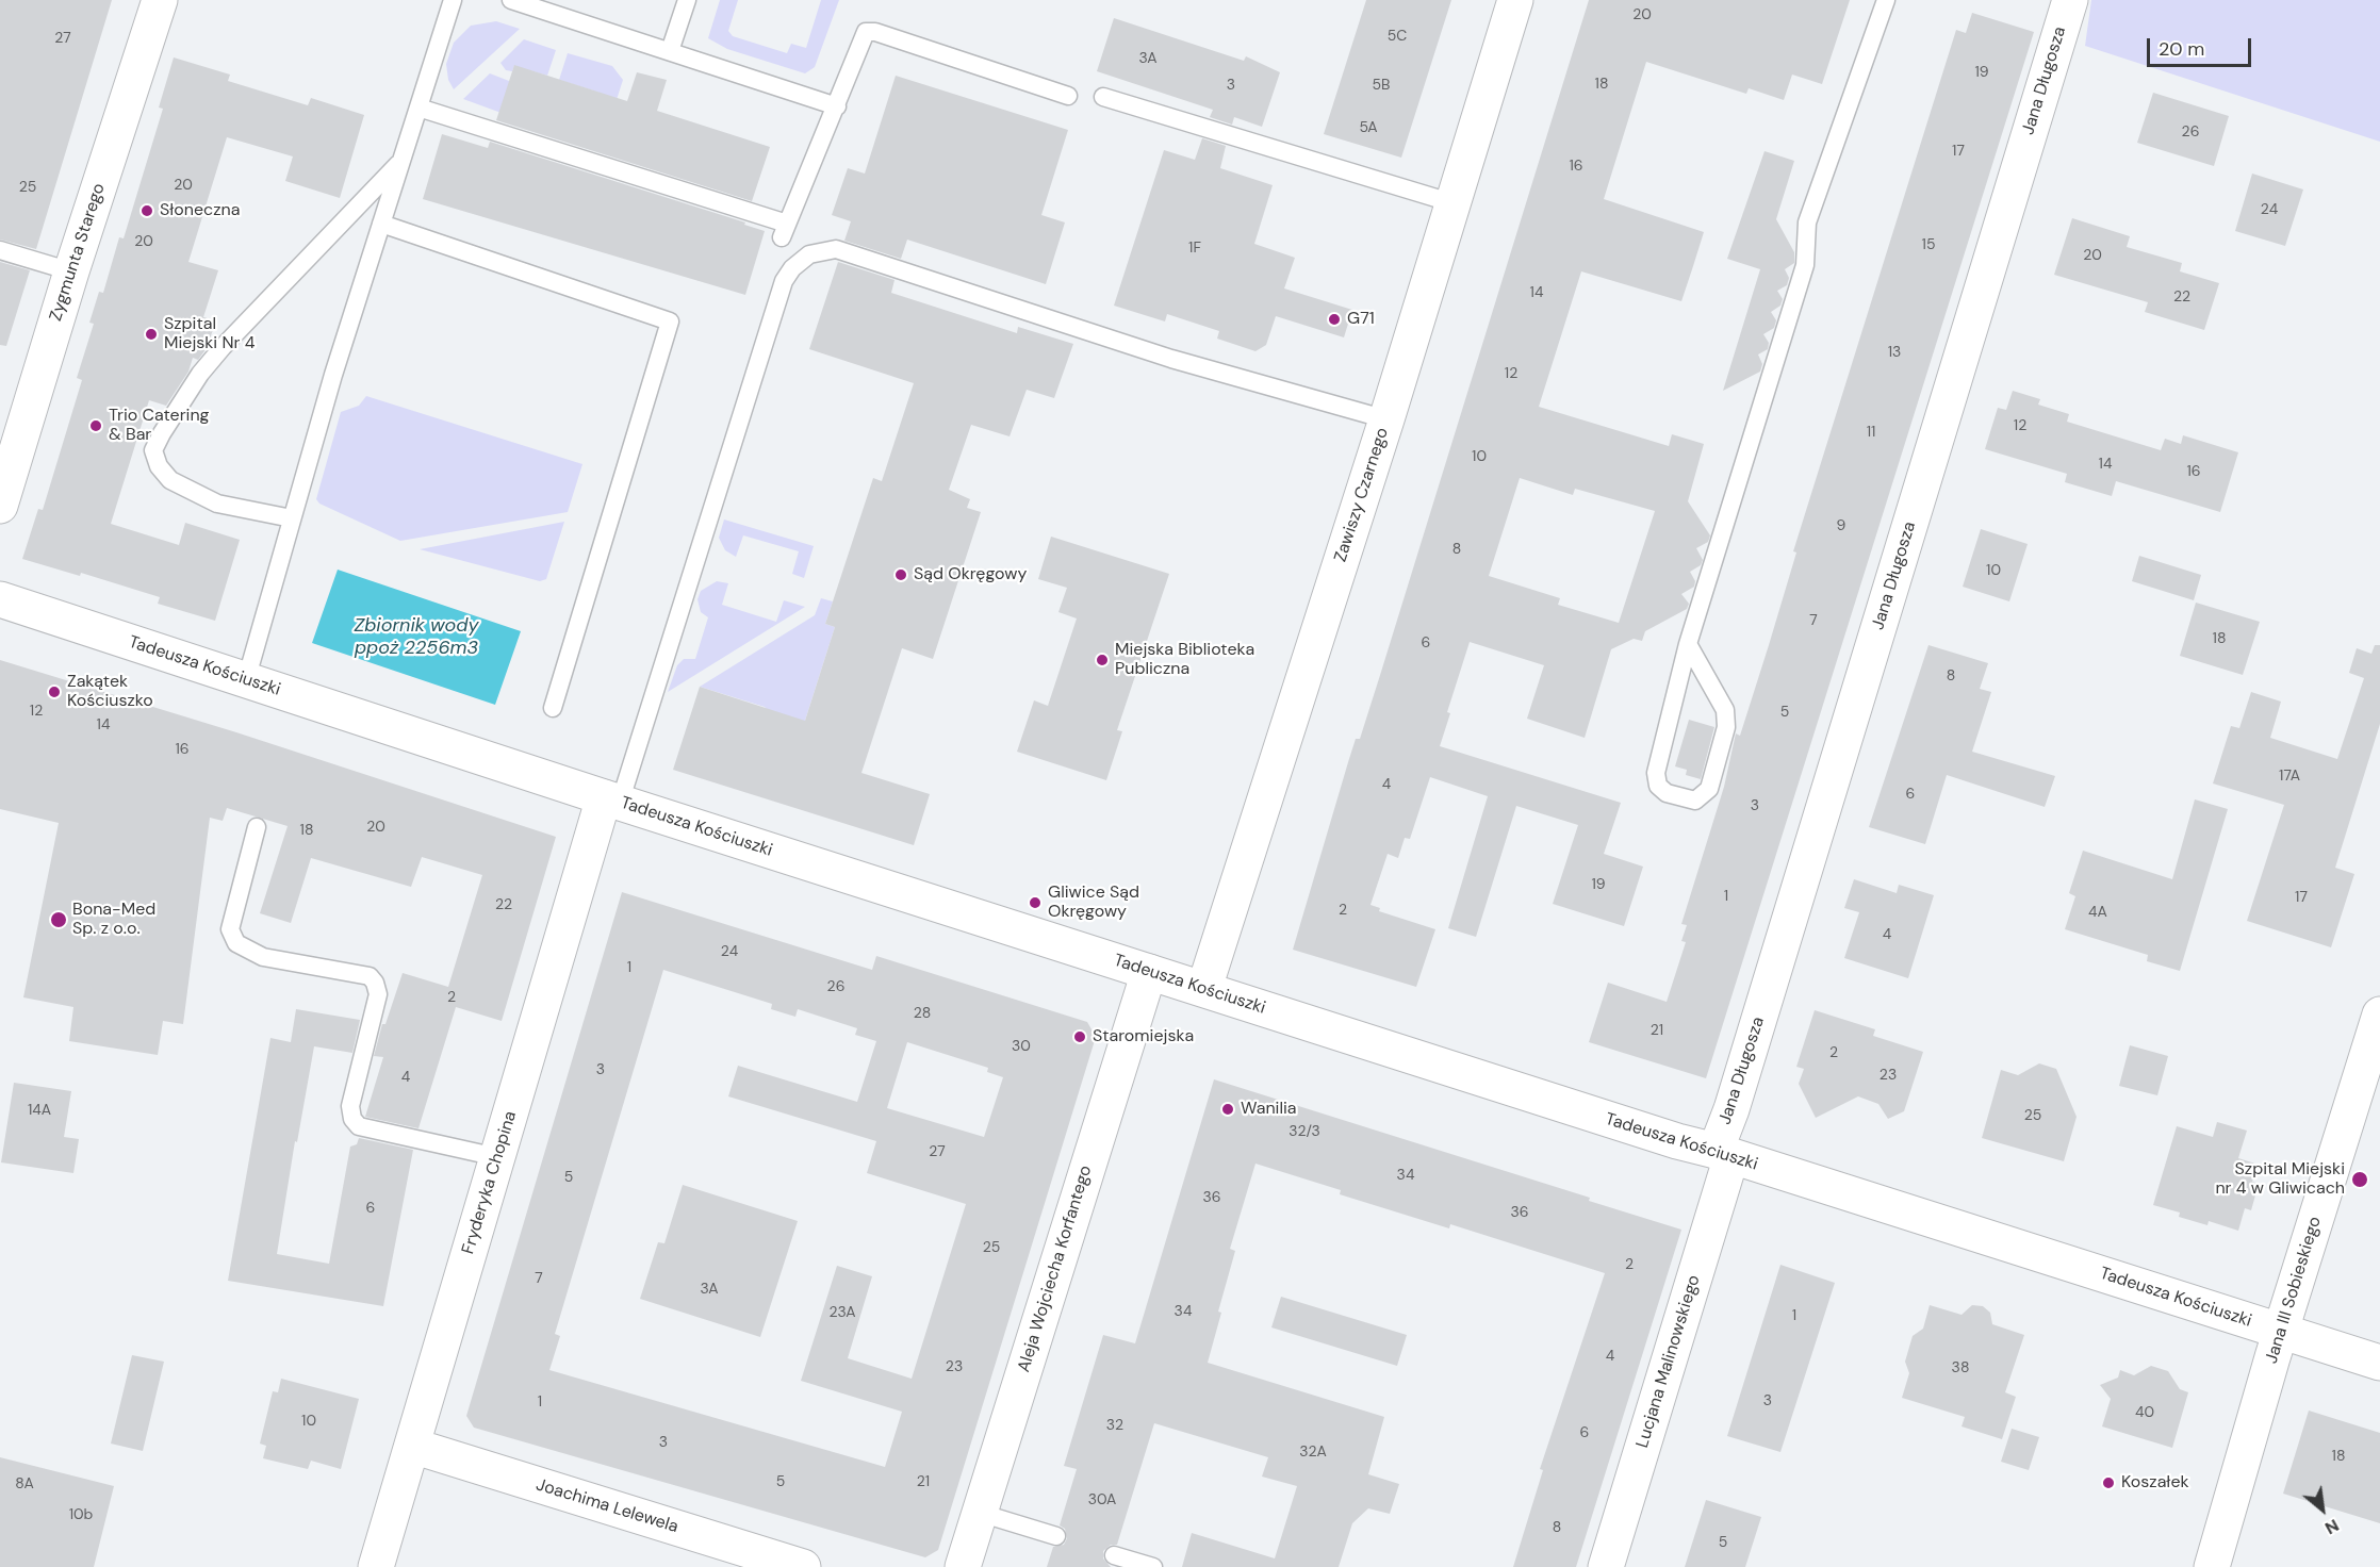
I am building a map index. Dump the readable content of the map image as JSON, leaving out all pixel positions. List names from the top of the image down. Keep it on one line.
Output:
{"streets":{"street":["Jana Długosza","Zygmunta Starego","Zawiszy Czarnego","Tadeusza Kościuszki","Fryderyka Chopina","Aleja Wojciecha Korfantego","Jana III Sobieskiego","Lucjana Malinowskiego","Joachima Lelewela"]},"crossings":[["Jana Długosza","Tadeusza Kościuszki"],["Jana Długosza","Lucjana Malinowskiego"],["Zawiszy Czarnego","Tadeusza Kościuszki"],["Tadeusza Kościuszki","Fryderyka Chopina"],["Tadeusza Kościuszki","Aleja Wojciecha Korfantego"],["Tadeusza Kościuszki","Jana III Sobieskiego"],["Tadeusza Kościuszki","Lucjana Malinowskiego"],["Fryderyka Chopina","Joachima Lelewela"]],"water":["Zbiornik wody ppoż 2256m3"],"places":["Słoneczna","G71","Szpital Miejski Nr 4","Trio Catering & Bar","Sąd Okręgowy","Miejska Biblioteka Publiczna","Zakątek Kościuszko","Gliwice Sąd Okręgowy","Bona-Med Sp. z o.o.","Staromiejska","Wanilia","Szpital Miejski nr 4 w Gliwicach","Koszałek"],"house_numbers":["20","5C","27","3A","19","18","3","5B","5A","26","17","16","20","25","24","20","15","1F","20","14","22","13","12","12","11","10","14","16","9","8","10","7","18","6","8","12","5","14","16","17A","4","6","3","20","18","19","1","17","22","2","4A","4","24","1","26","2","28","21","30","2","3","23","4","14A","25","32/3","27","34","5","36","6","36","25","2","7","3A","34","23A","1","4","23","38","3","1","40","10","32","6","3","32A","18","5","21","8A","30A","10b","8","5"],"scale_bar":"20 m","north":"bottom right"}
